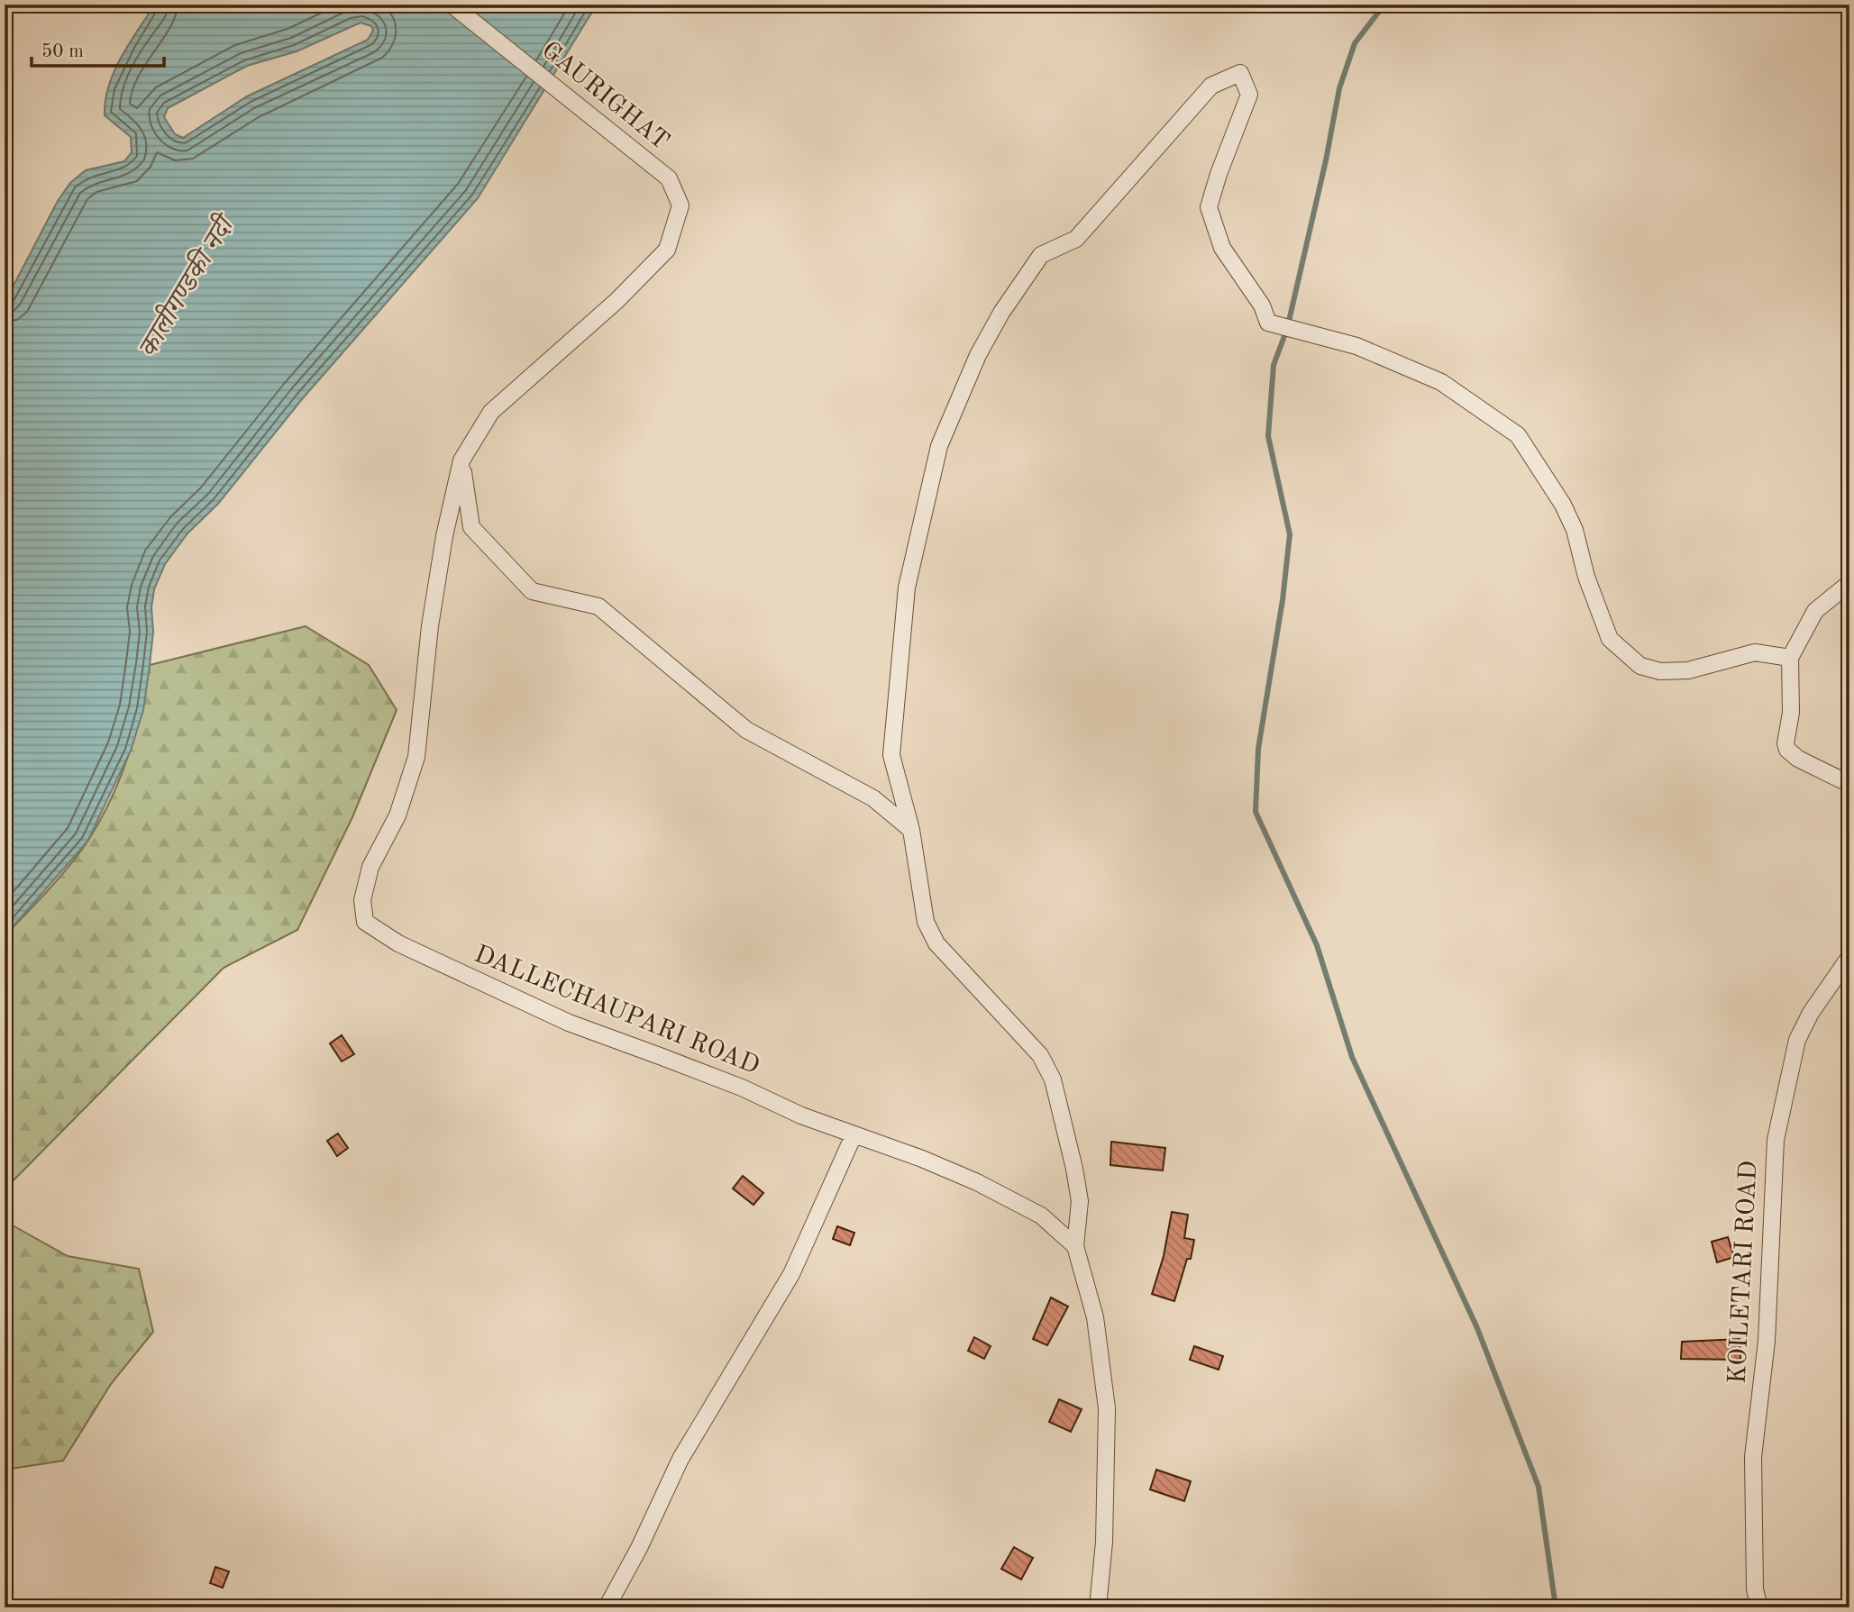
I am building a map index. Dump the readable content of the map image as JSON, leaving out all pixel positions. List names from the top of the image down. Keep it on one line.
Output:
{"streets":{"street":["GAURIGHAT","DALLECHAUPARI ROAD","KOILETARI ROAD"]},"crossings":[["GAURIGHAT","DALLECHAUPARI ROAD"]],"water":["कालीगण्डकी नदी"],"scale_bar":"50 m"}
